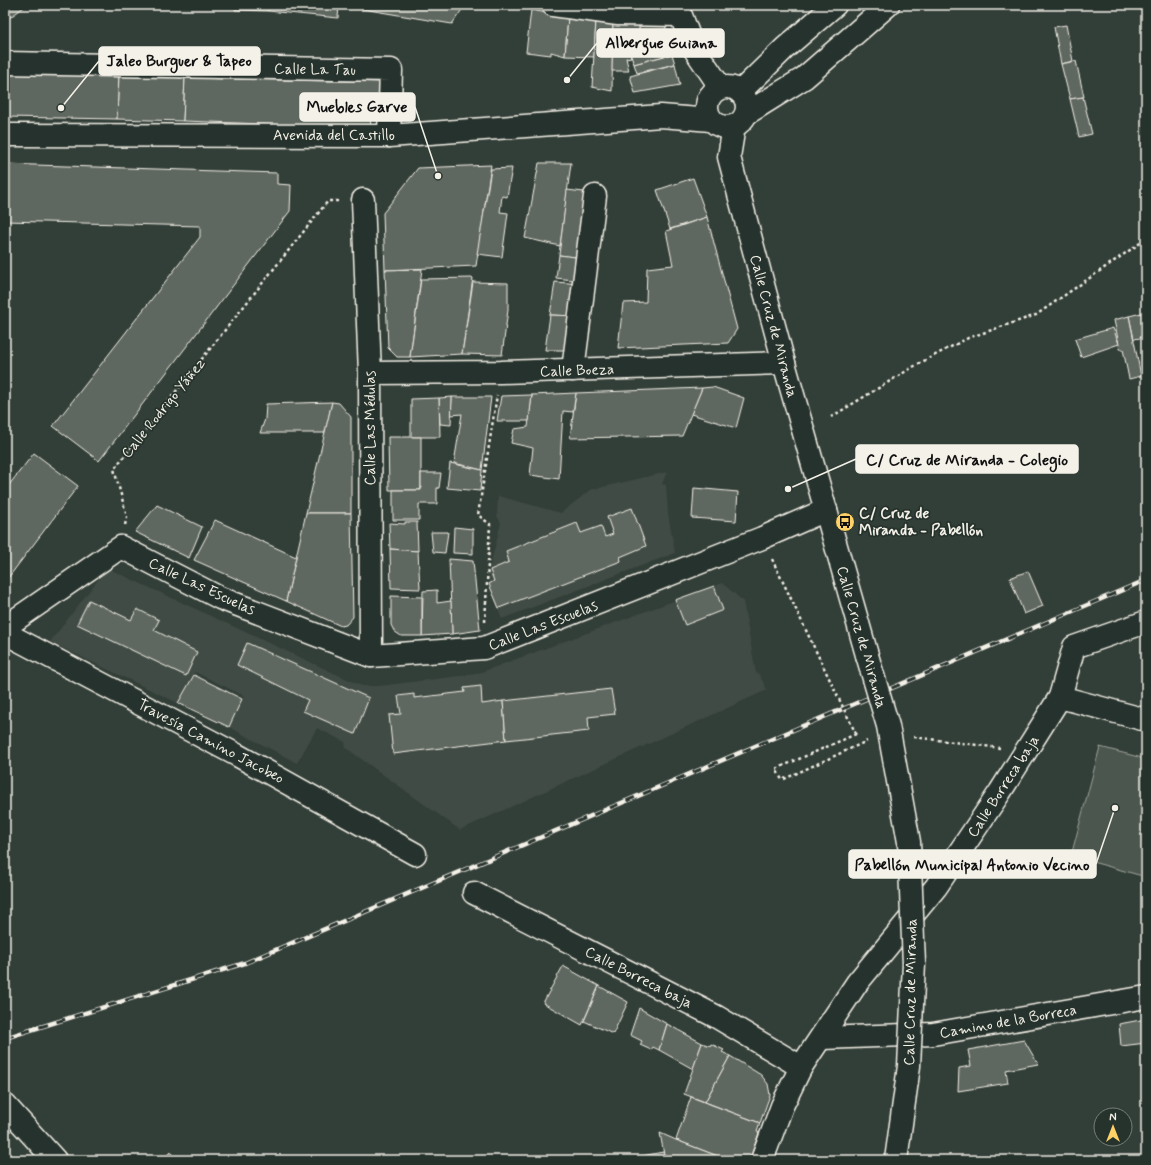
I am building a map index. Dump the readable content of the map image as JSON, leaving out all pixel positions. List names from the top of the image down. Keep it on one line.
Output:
{"streets":{"street":["Calle La Tau","Avenida del Castillo","Calle Cruz de Miranda","Calle Boeza","Calle Las Médulas","Calle Las Escuelas","Travesía Camino Jacobeo","Calle Borreca baja","Camino de la Borreca"],"path":["Calle Rodrigo Yáñez"]},"crossings":[["Calle La Tau","Avenida del Castillo"],["Avenida del Castillo","Calle Cruz de Miranda"],["Calle Cruz de Miranda","Calle Boeza"],["Calle Cruz de Miranda","Calle Las Escuelas"],["Calle Boeza","Calle Las Médulas"],["Calle Rodrigo Yáñez","Calle Las Médulas"],["Calle Rodrigo Yáñez","Calle Las Escuelas"],["Calle Las Médulas","Calle Las Escuelas"],["Calle Borreca baja","Camino de la Borreca"]],"places":{"other":["Albergue Guiana","Jaleo Burguer & Tapeo","Muebles Garve","C/ Cruz de Miranda - Colegio","Pabellón Municipal Antonio Vecino"],"bus stop":["C/ Cruz de Miranda - Pabellón"]},"north":"top"}
